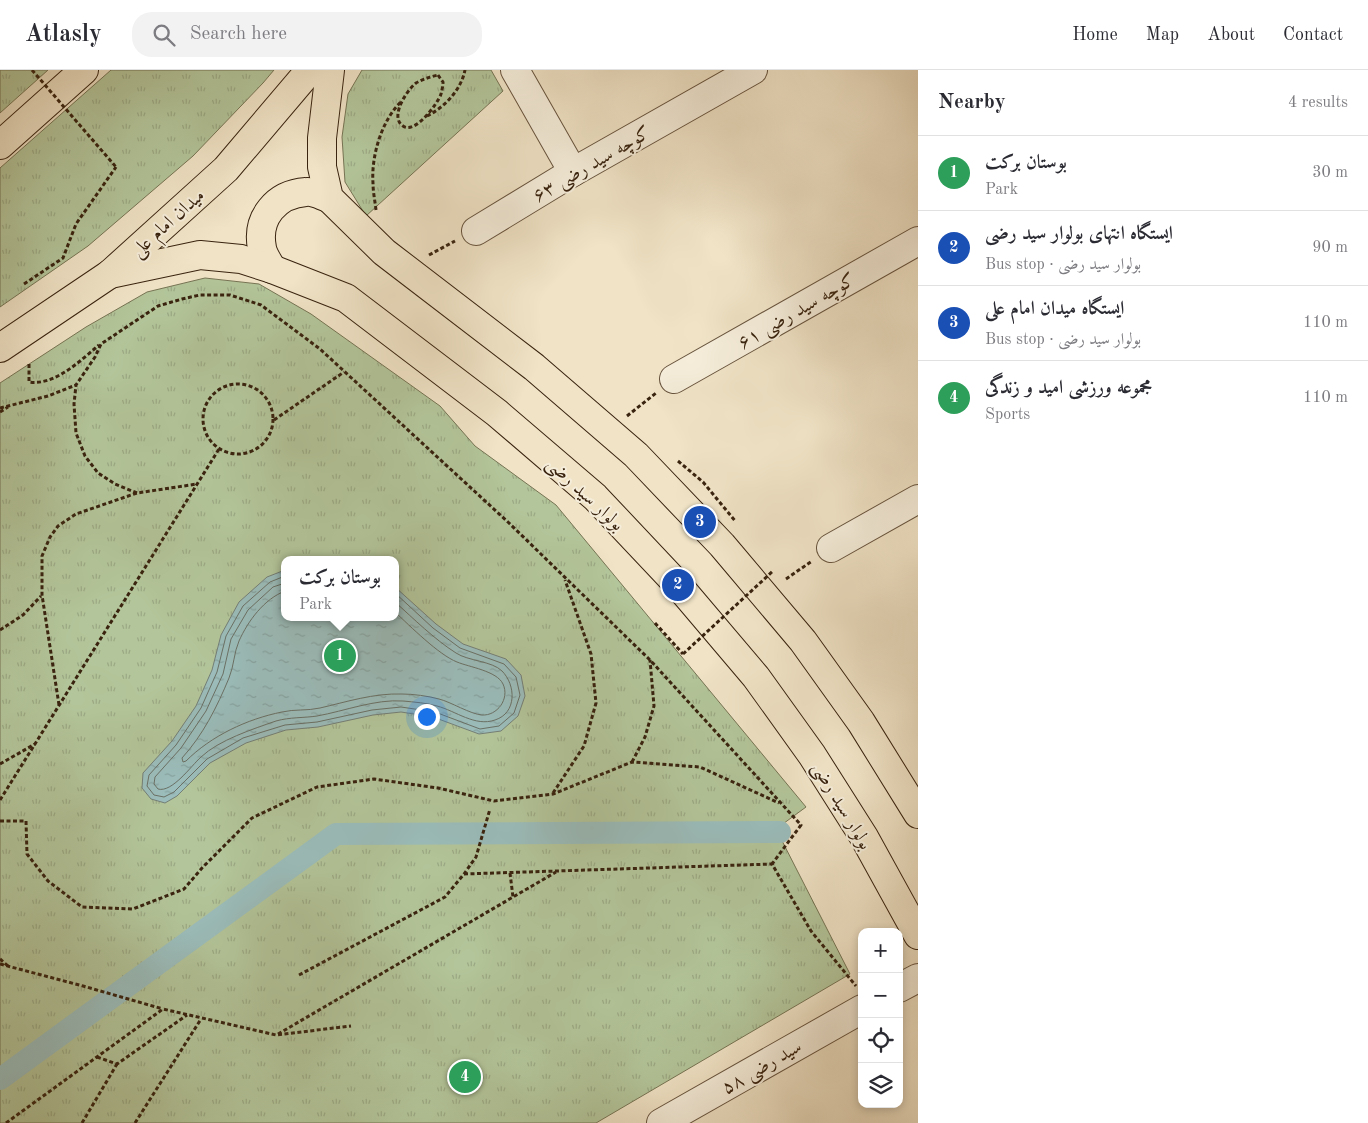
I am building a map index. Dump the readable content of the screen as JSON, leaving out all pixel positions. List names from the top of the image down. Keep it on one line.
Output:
{"streets":{"main road":["میدان امام علی","بولوار سید رضی"],"street":["کوچه سید رضی ۶۳","کوچه سید رضی ۶۱","سید رضی ۵۸"]},"crossings":[["میدان امام علی","بولوار سید رضی"]],"page":{"header":"Atlasly","search":"Search here","nav":["Home","Map","About","Contact"],"heading":["Nearby","4 results"],"list":[{"mark":"1","name":"بوستان برکت","note":"Park","value":"30 m"},{"mark":"2","name":"ایستگاه انتهای بولوار سید رضی","note":"Bus stop · بولوار سید رضی","value":"90 m"},{"mark":"3","name":"ایستگاه میدان امام علی","note":"Bus stop · بولوار سید رضی","value":"110 m"},{"mark":"4","name":"مجموعه ورزشی امید و زندگی","note":"Sports","value":"110 m"}],"pins":["3","2","1","4"],"popup":["بوستان برکت","Park"],"map_buttons":["+","−"]}}
